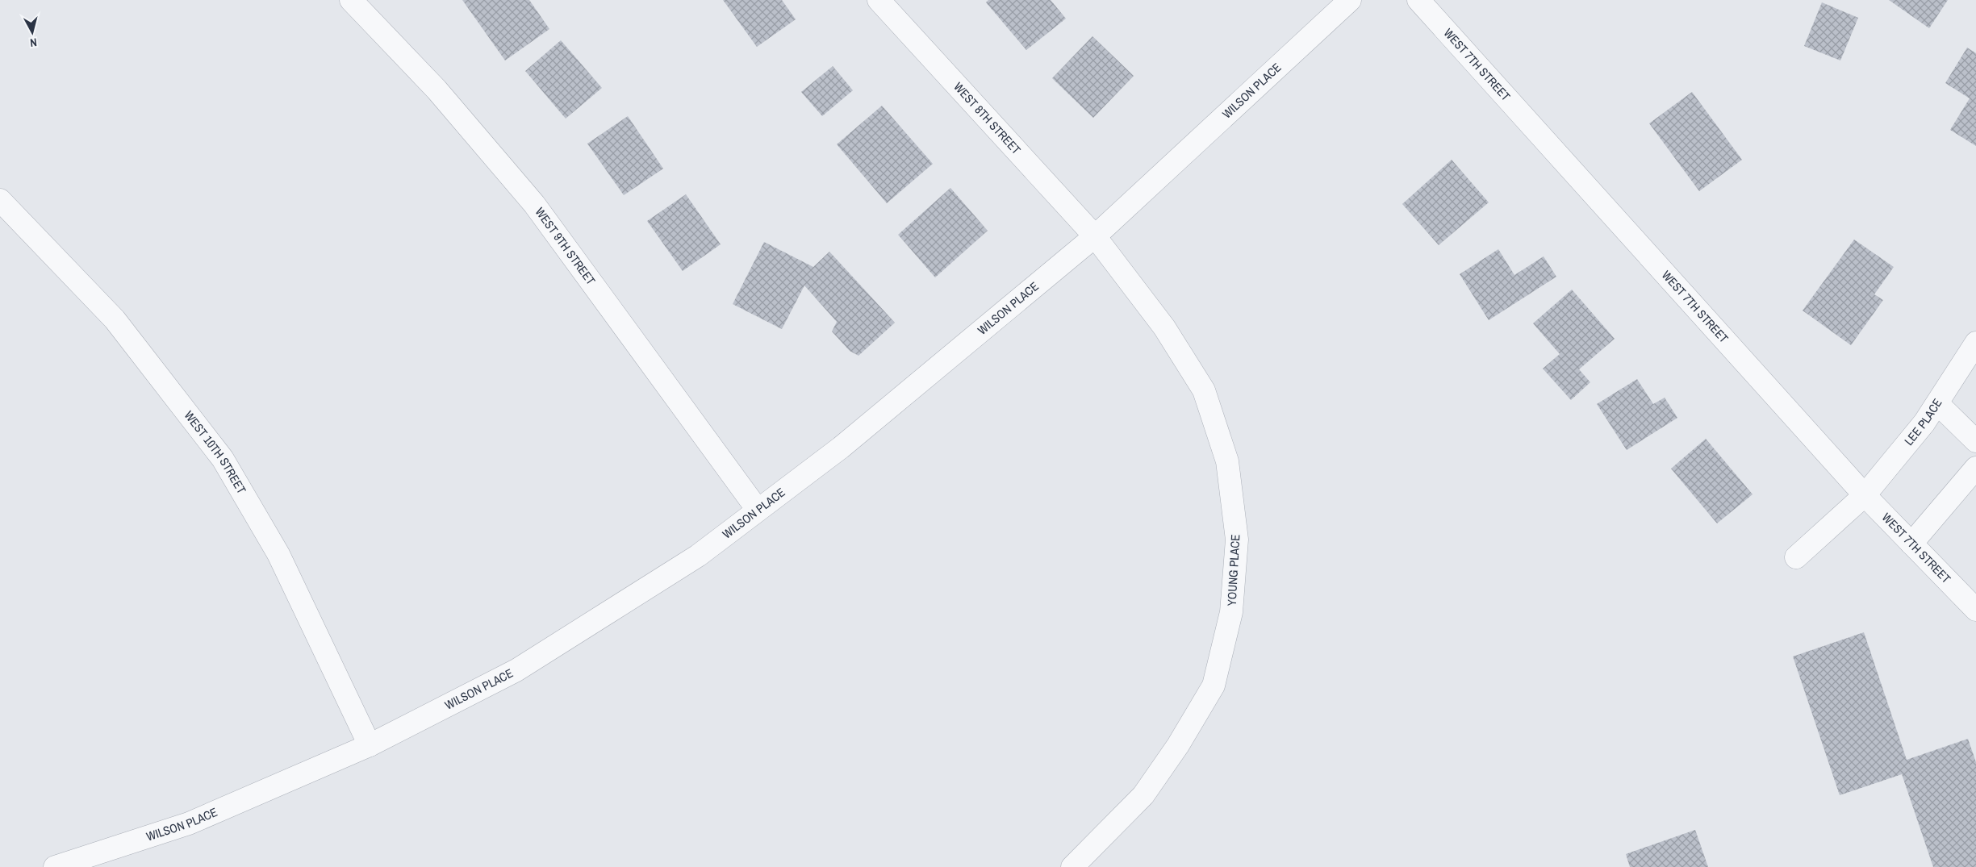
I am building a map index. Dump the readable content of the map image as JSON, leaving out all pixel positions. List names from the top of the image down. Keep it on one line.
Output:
{"streets":{"street":["WEST 7TH STREET","WILSON PLACE","WEST 8TH STREET","WEST 9TH STREET","LEE PLACE","WEST 10TH STREET","YOUNG PLACE"]},"crossings":[["WEST 7TH STREET","LEE PLACE"],["WILSON PLACE","WEST 8TH STREET"],["WILSON PLACE","WEST 9TH STREET"],["WILSON PLACE","WEST 10TH STREET"],["WILSON PLACE","YOUNG PLACE"],["WEST 8TH STREET","YOUNG PLACE"]],"north":"bottom"}
